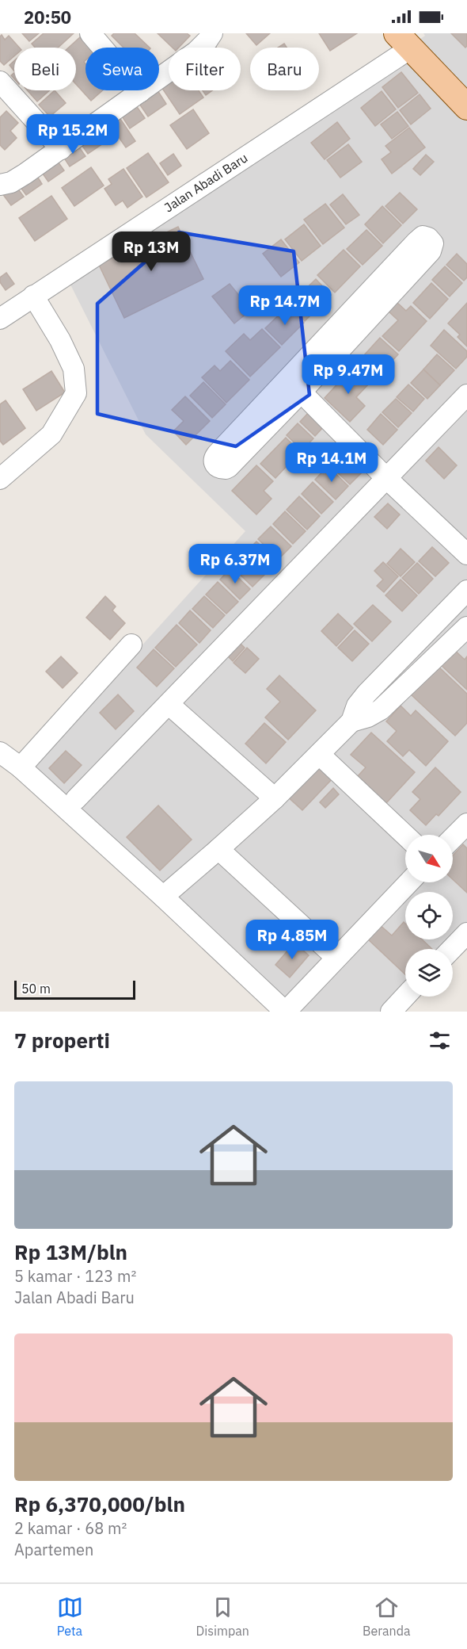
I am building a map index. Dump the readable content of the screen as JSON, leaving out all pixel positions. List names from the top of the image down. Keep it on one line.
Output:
{"streets":{"street":["Jalan Abadi Baru"]},"scale_bar":"50 m","north":"bottom right","page":{"status":"20:50","chip":["Beli","Sewa","Filter","Baru"],"price":["Rp 15.2M","Rp 13M","Rp 14.7M","Rp 9.47M","Rp 14.1M","Rp 6.37M","Rp 4.85M"],"scale":"50 m","heading":"7 properti","list":[{"name":"Rp 13M/bln","note":"5 kamar · 123 m² · Jalan Abadi Baru"},{"name":"Rp 6,370,000/bln","note":"2 kamar · 68 m² · Apartemen"}],"tabs":["Peta","Disimpan","Beranda"]}}
